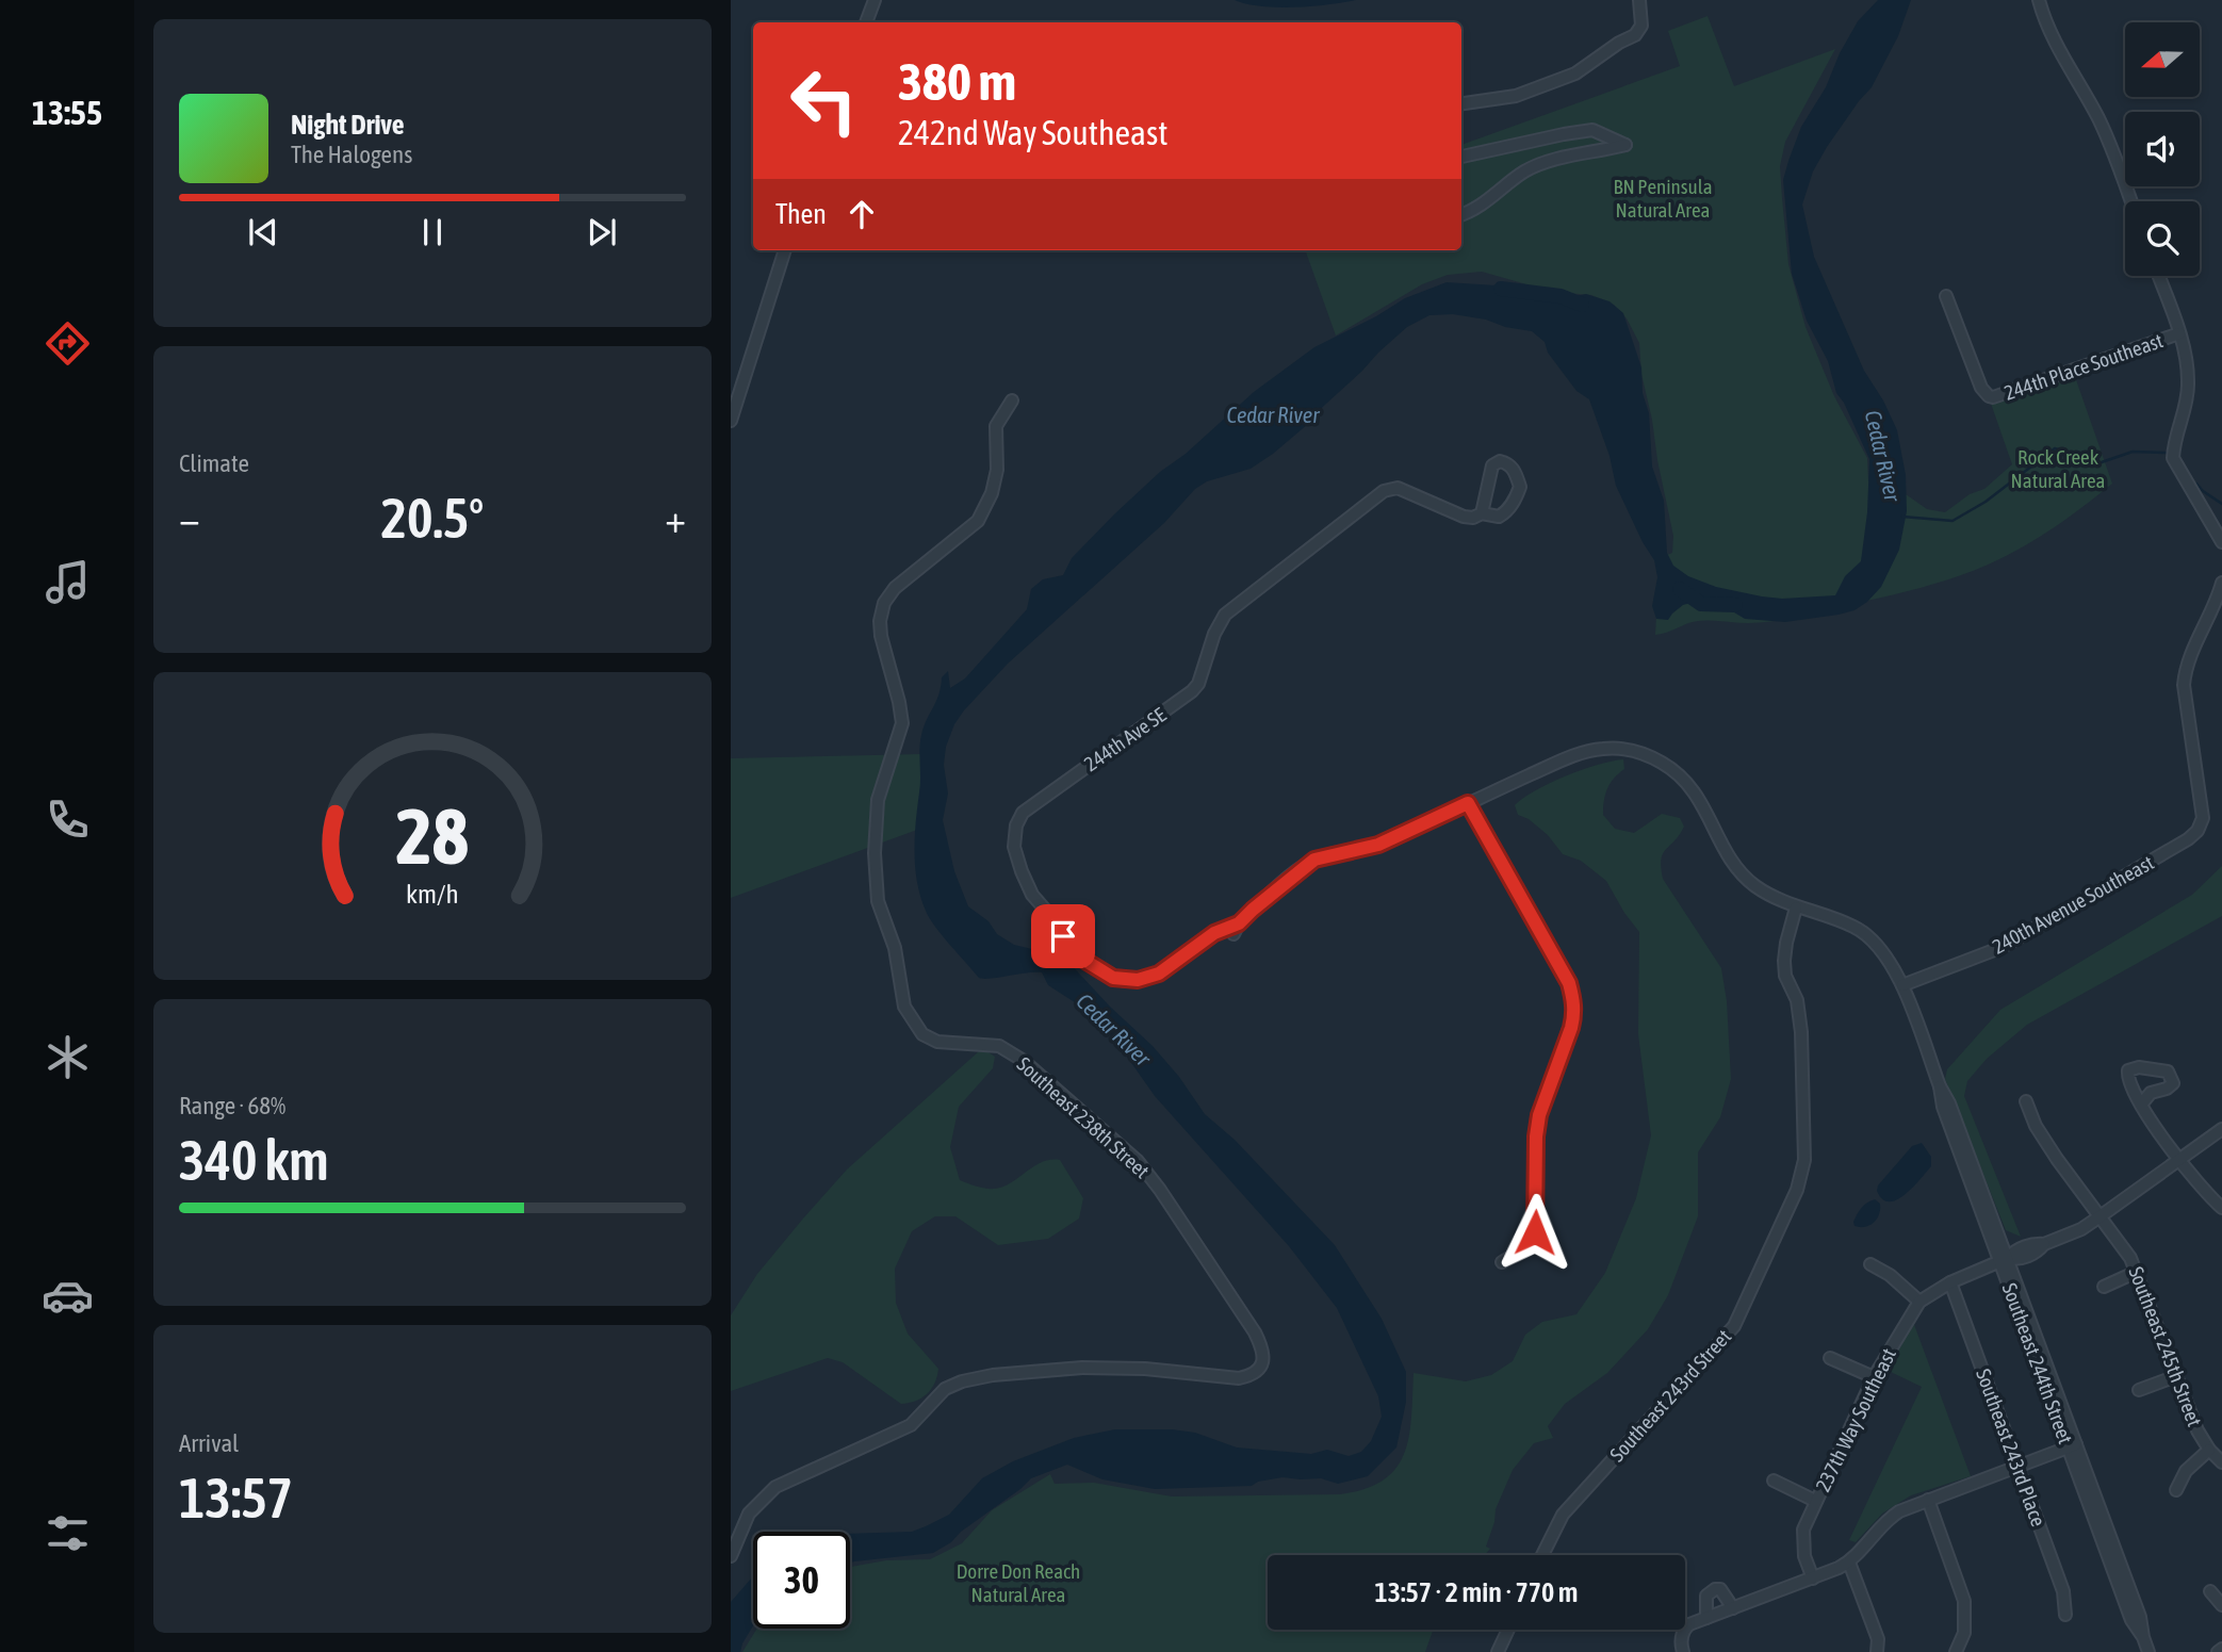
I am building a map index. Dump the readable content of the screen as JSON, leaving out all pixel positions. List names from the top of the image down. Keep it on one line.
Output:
{"streets":{"street":["244th Place Southeast","244th Ave SE","240th Avenue Southeast","Southeast 238th Street","Southeast 245th Street","Southeast 244th Street","Southeast 243rd Street","237th Way Southeast","Southeast 243rd Place"]},"crossings":[["244th Ave SE","Southeast 244th Street"],["244th Ave SE","Southeast 243rd Street"],["240th Avenue Southeast","Southeast 244th Street"],["Southeast 245th Street","237th Way Southeast"],["Southeast 244th Street","237th Way Southeast"],["237th Way Southeast","Southeast 243rd Place"]],"water":["Cedar River"],"parks":["BN Peninsula Natural Area","Rock Creek Natural Area","Dorre Don Reach Natural Area"],"north":"left","page":{"tabs":"13:55","turn":["380 m","242nd Way Southeast"],"song":["Night Drive","The Halogens"],"then":"Then","tile":["Climate",["Range · 68%","340 km"],["Arrival","13:57"]],"heat":["−","20.5°","+"],"limit":"30","trip":"13:57 · 2 min · 770 m","gauge":["28","km/h"]}}
